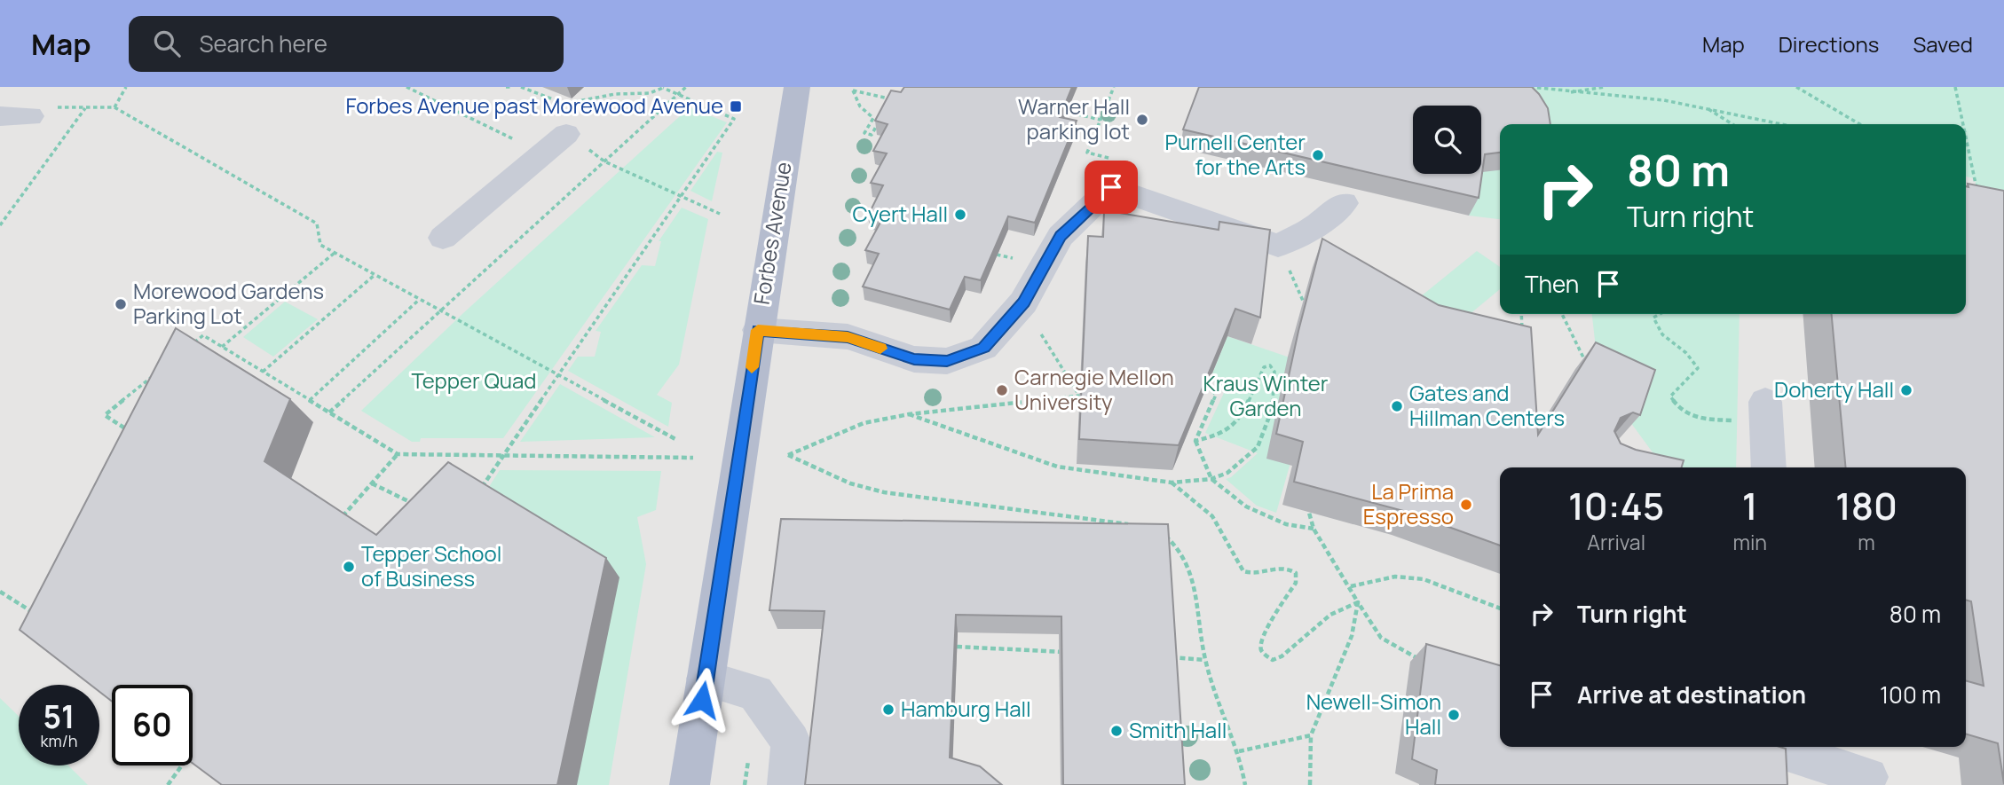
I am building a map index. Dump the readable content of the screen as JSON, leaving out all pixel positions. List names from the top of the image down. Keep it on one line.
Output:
{"streets":{"main road":["Forbes Avenue"]},"parks":["Tepper Quad","Kraus Winter Garden"],"places":{"transit":["Forbes Avenue past Morewood Avenue"],"other":["Warner Hall parking lot","Purnell Center for the Arts","Cyert Hall","Morewood Gardens Parking Lot","Carnegie Mellon University","Doherty Hall","Gates and Hillman Centers","La Prima Espresso","Tepper School of Business","Hamburg Hall","Newell-Simon Hall","Smith Hall"]},"page":{"header":"Map","search":"Search here","nav":["Map","Directions","Saved"],"turn":["80 m","Turn right"],"then":"Then","eta":["10:45","Arrival","1","min","180","m"],"list":[{"name":"Turn right","value":"80 m"},{"name":"Arrive at destination","value":"100 m"}],"speed":"51 km/h","limit":"60"}}
